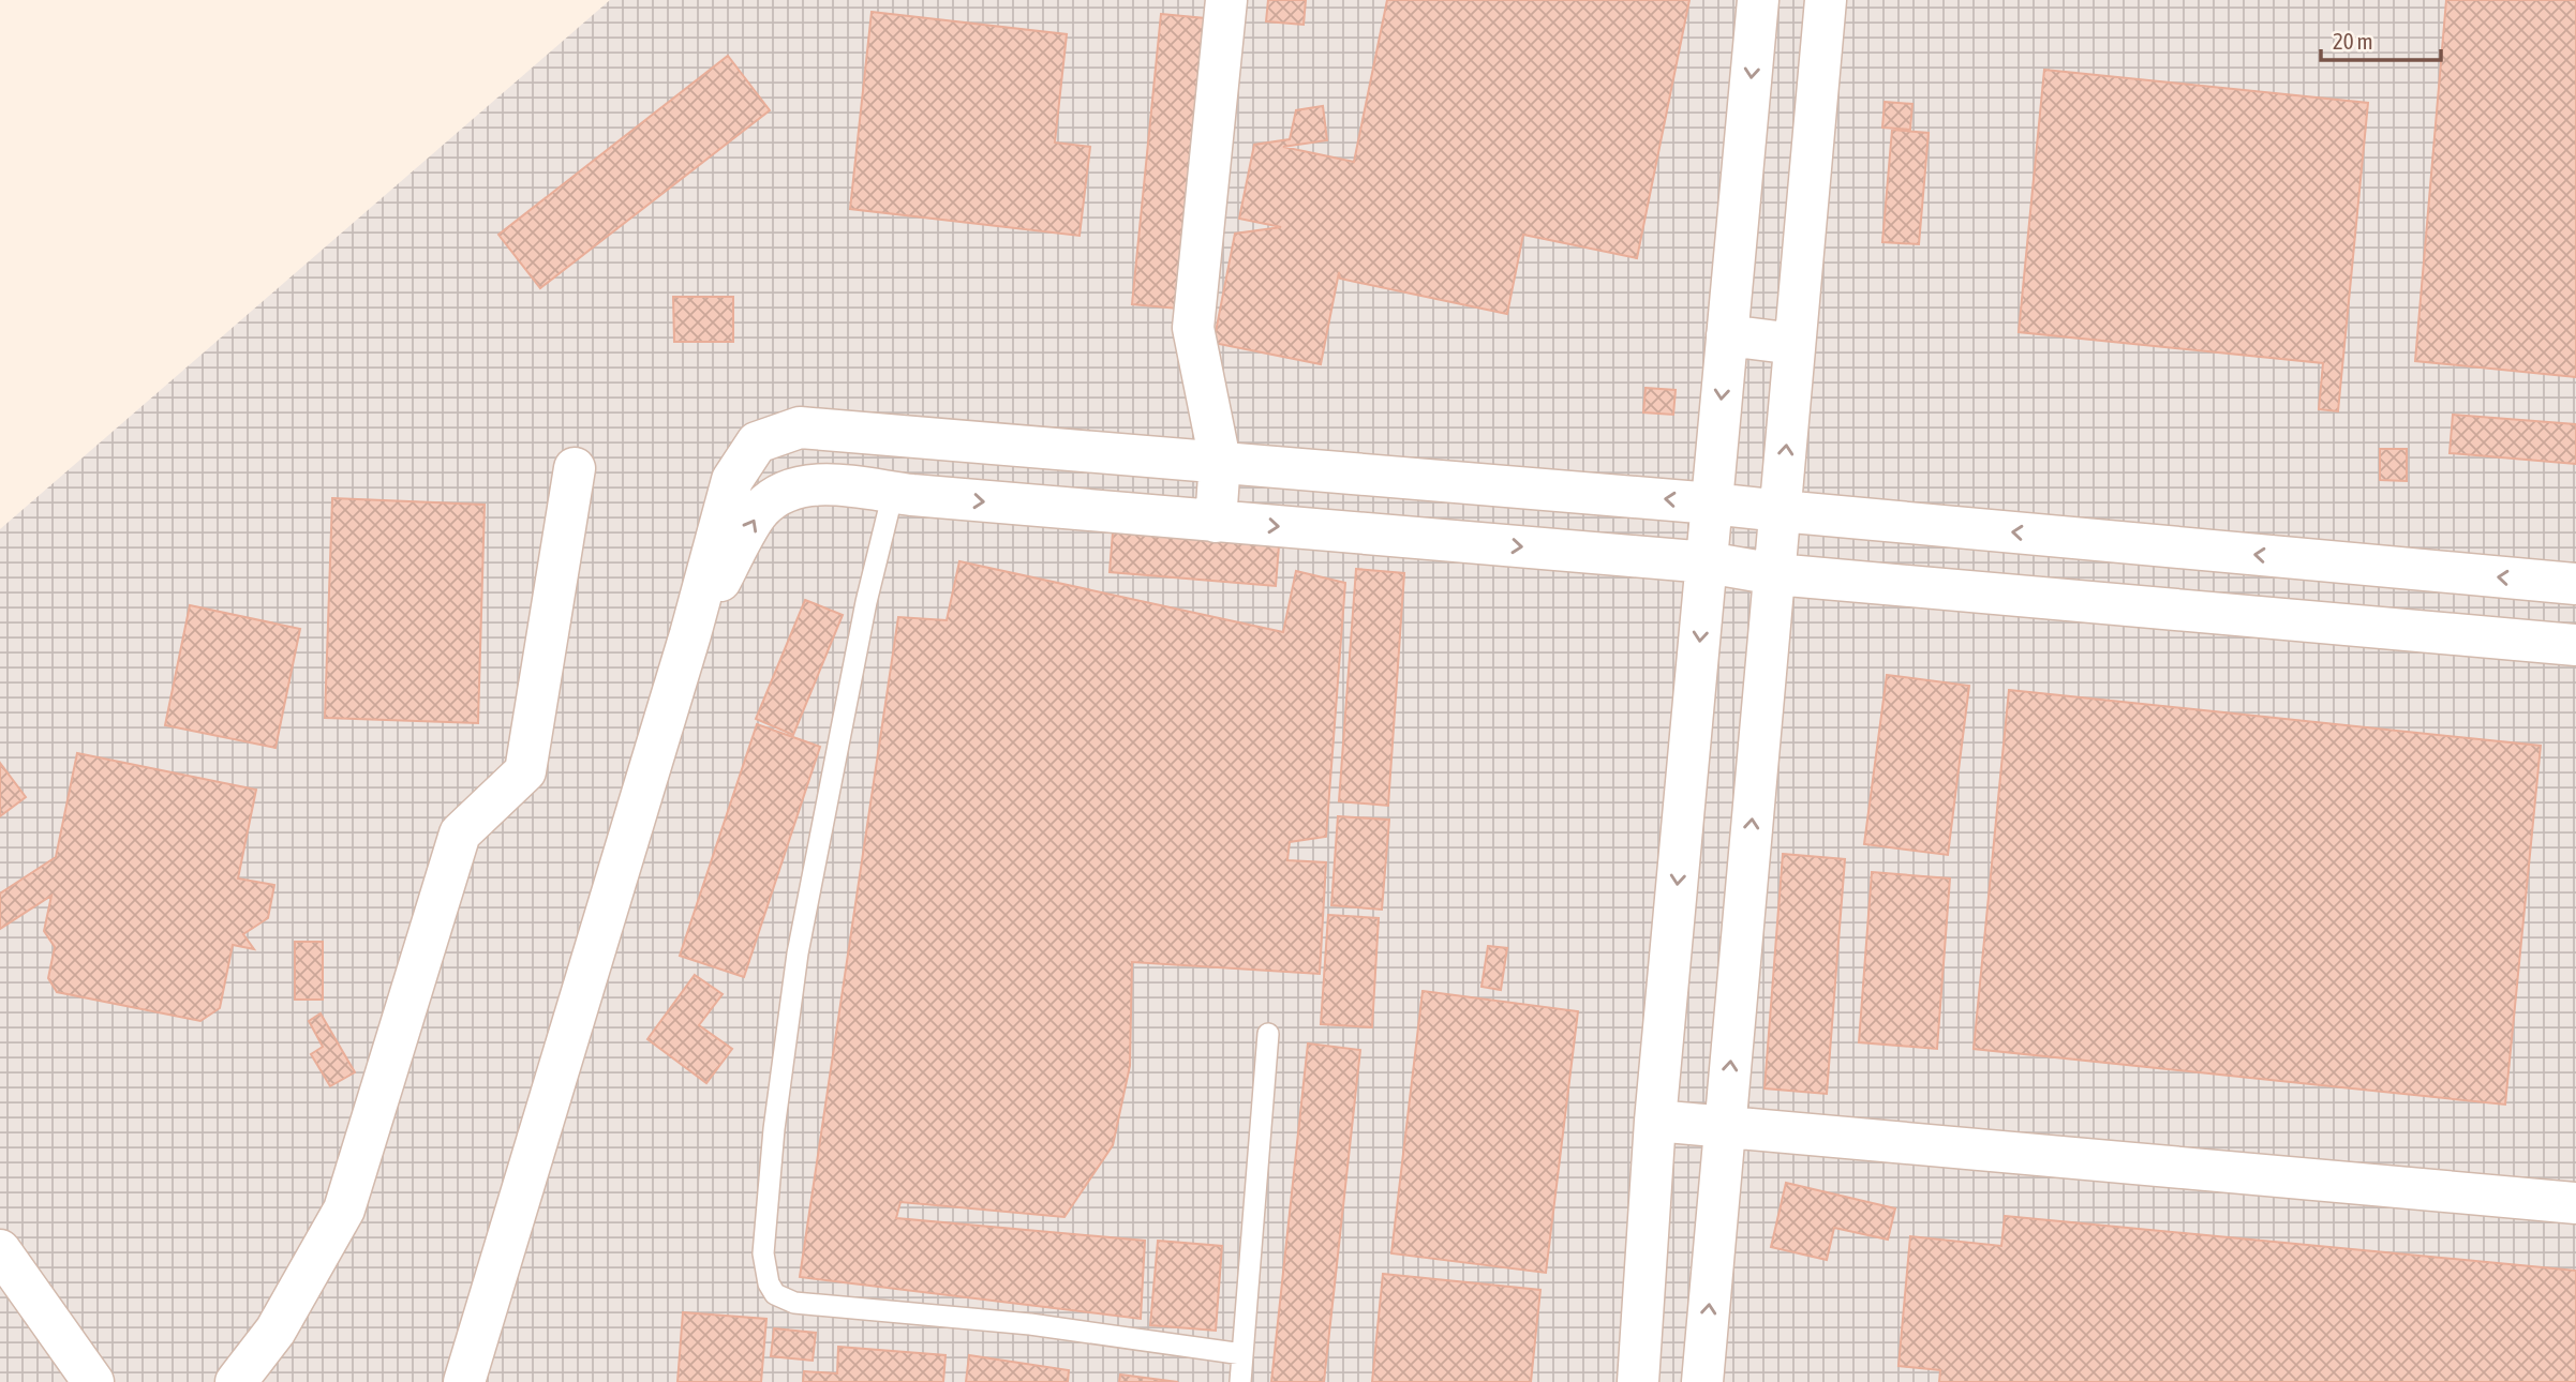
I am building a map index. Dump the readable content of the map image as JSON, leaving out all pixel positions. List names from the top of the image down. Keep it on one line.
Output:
{"scale_bar":"20 m"}
